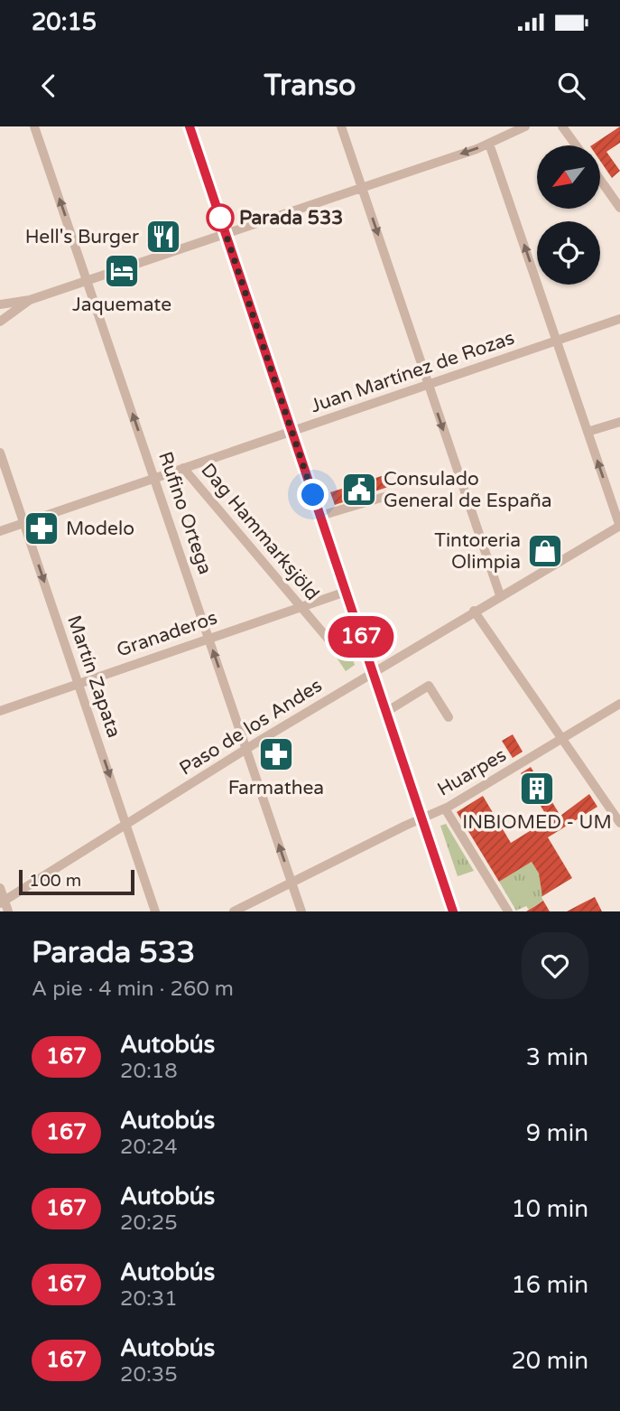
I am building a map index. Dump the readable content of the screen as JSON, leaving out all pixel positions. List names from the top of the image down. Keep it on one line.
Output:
{"streets":{"street":["Juan Martínez de Rozas","Rufino Ortega","Dag Hammarksjöld","Granaderos","Martín Zapata","Paso de los Andes","Huarpes"]},"crossings":[["Juan Martínez de Rozas","Rufino Ortega"],["Juan Martínez de Rozas","Dag Hammarksjöld"],["Juan Martínez de Rozas","Martín Zapata"],["Rufino Ortega","Granaderos"],["Rufino Ortega","Paso de los Andes"],["Rufino Ortega","Huarpes"],["Dag Hammarksjöld","Granaderos"],["Granaderos","Martín Zapata"],["Martín Zapata","Paso de los Andes"]],"one_way":["Rufino Ortega","Martín Zapata"],"places":{"other":["Parada 533"],"restaurant":["Hell's Burger"],"hotel":["Jaquemate"],"public building":["Consulado General de España"],"pharmacy":["Modelo","Farmathea"],"shop":["Tintoreria Olimpia"],"building":["INBIOMED - UM"]},"lines":["bus line 167"],"scale_bar":"100 m","north":"bottom left","page":{"status":"20:15","header":"Transo","on_map":"167","scale":"100 m","heading":["Parada 533","A pie · 4 min · 260 m"],"list":[{"mark":"167","name":"Autobús","note":"20:18","value":"3 min"},{"mark":"167","name":"Autobús","note":"20:24","value":"9 min"},{"mark":"167","name":"Autobús","note":"20:25","value":"10 min"},{"mark":"167","name":"Autobús","note":"20:31","value":"16 min"},{"mark":"167","name":"Autobús","note":"20:35","value":"20 min"}]}}
